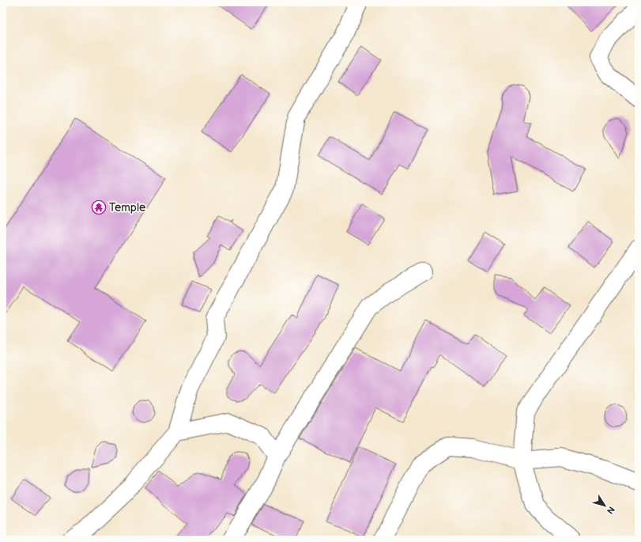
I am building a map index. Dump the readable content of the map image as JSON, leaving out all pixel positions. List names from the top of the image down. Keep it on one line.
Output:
{"places":{"temple":["Temple"]},"north":"bottom right"}
